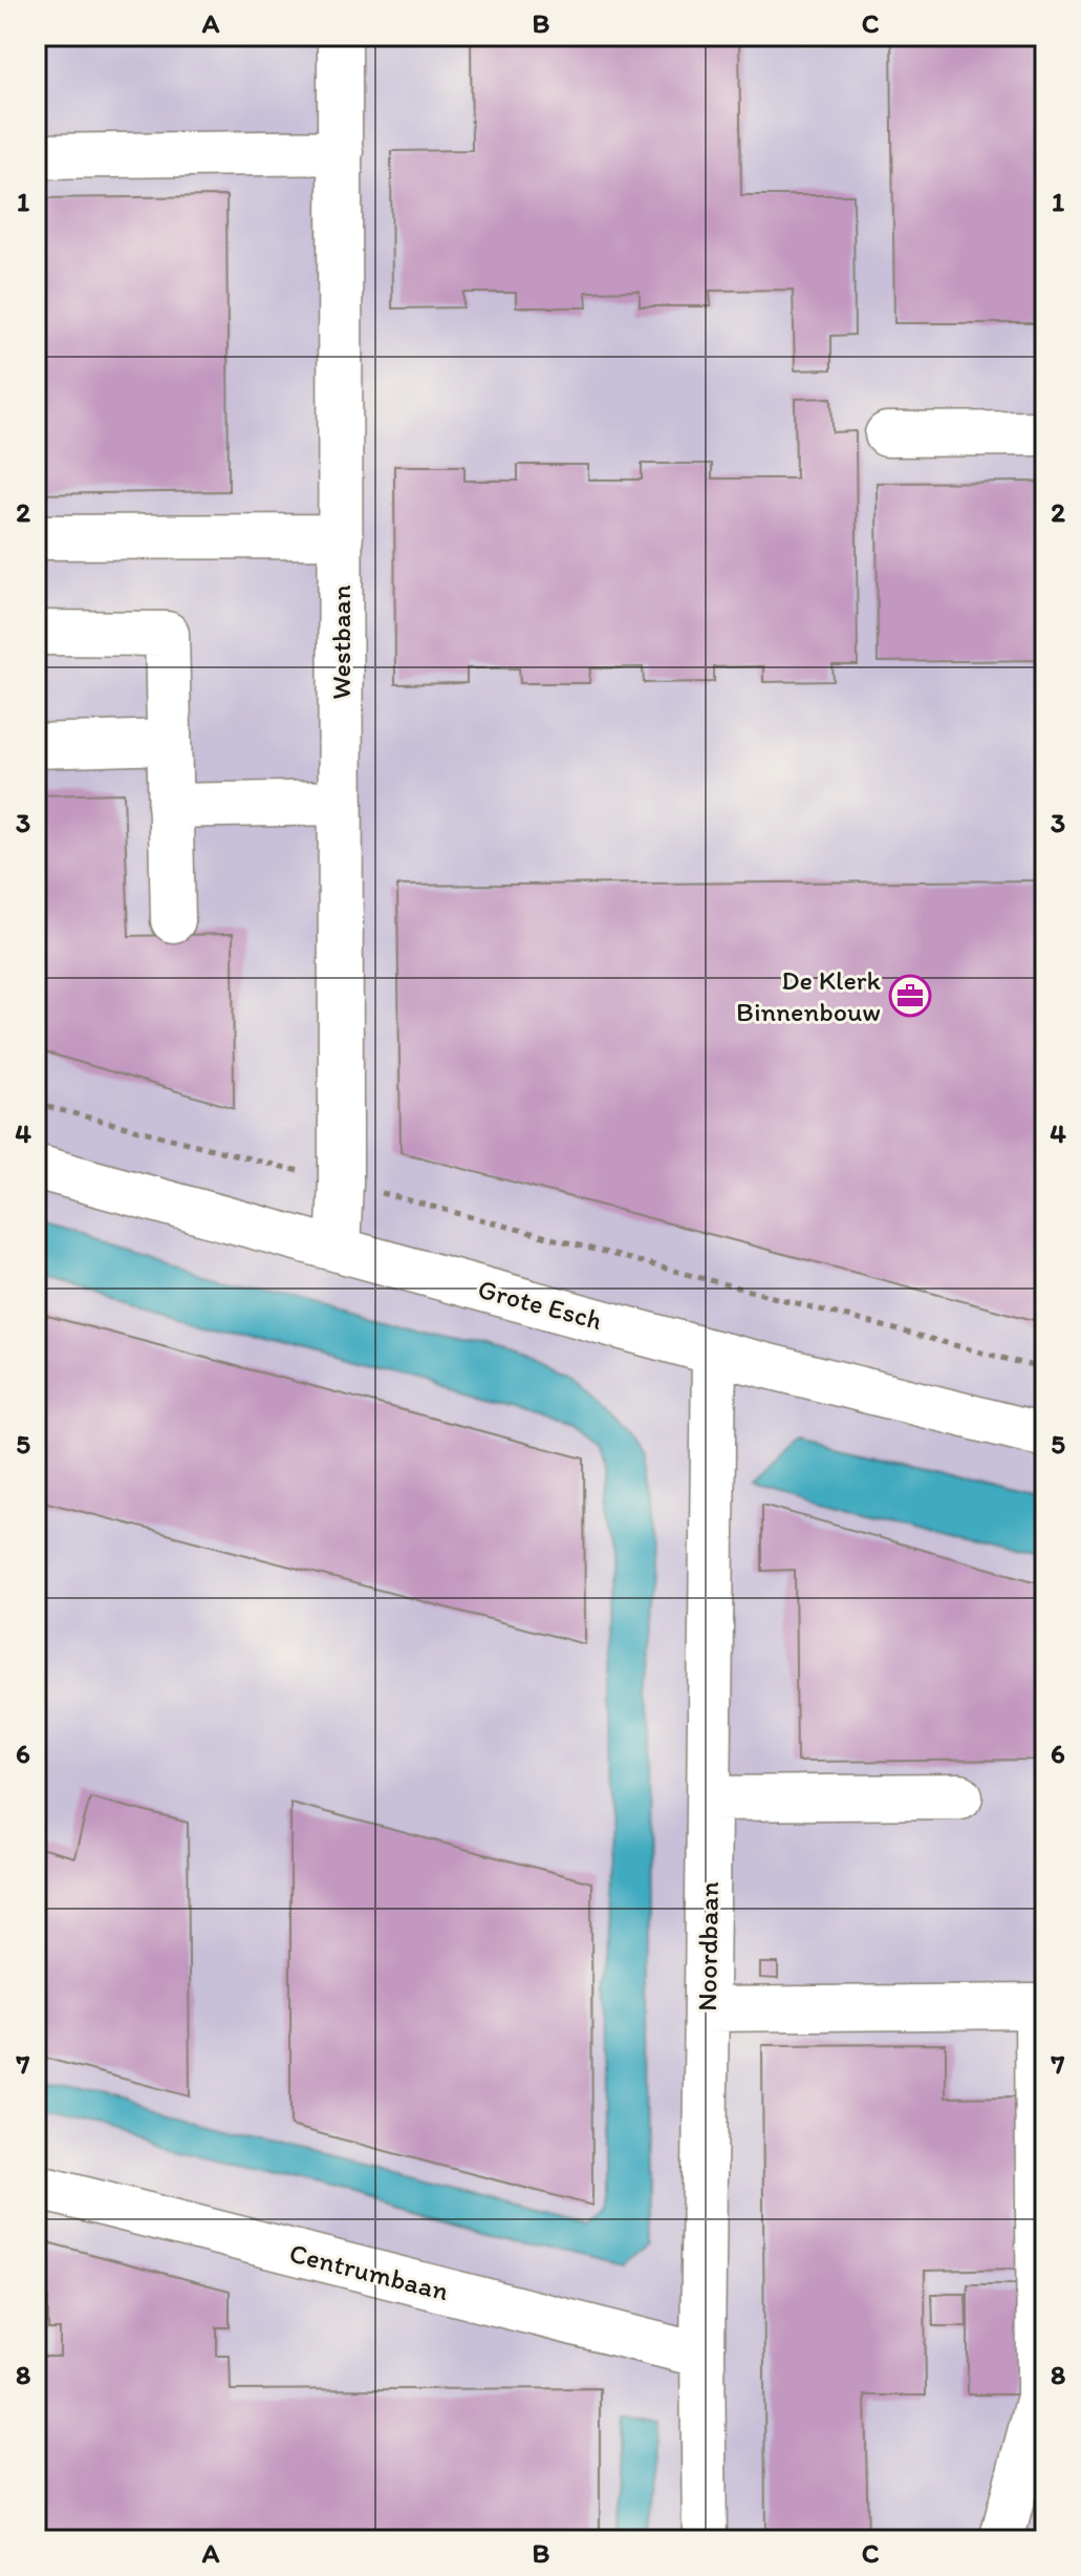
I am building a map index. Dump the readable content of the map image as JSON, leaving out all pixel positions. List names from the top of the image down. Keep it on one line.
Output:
{"streets":{"street":["Westbaan","Grote Esch","Noordbaan","Centrumbaan"]},"crossings":[["Westbaan","Grote Esch"],["Grote Esch","Noordbaan"],["Noordbaan","Centrumbaan"]],"places":{"office":["De Klerk Binnenbouw"]},"grid":{"columns":["A","B","C"],"rows":["1","2","3","4","5","6","7","8"]}}
